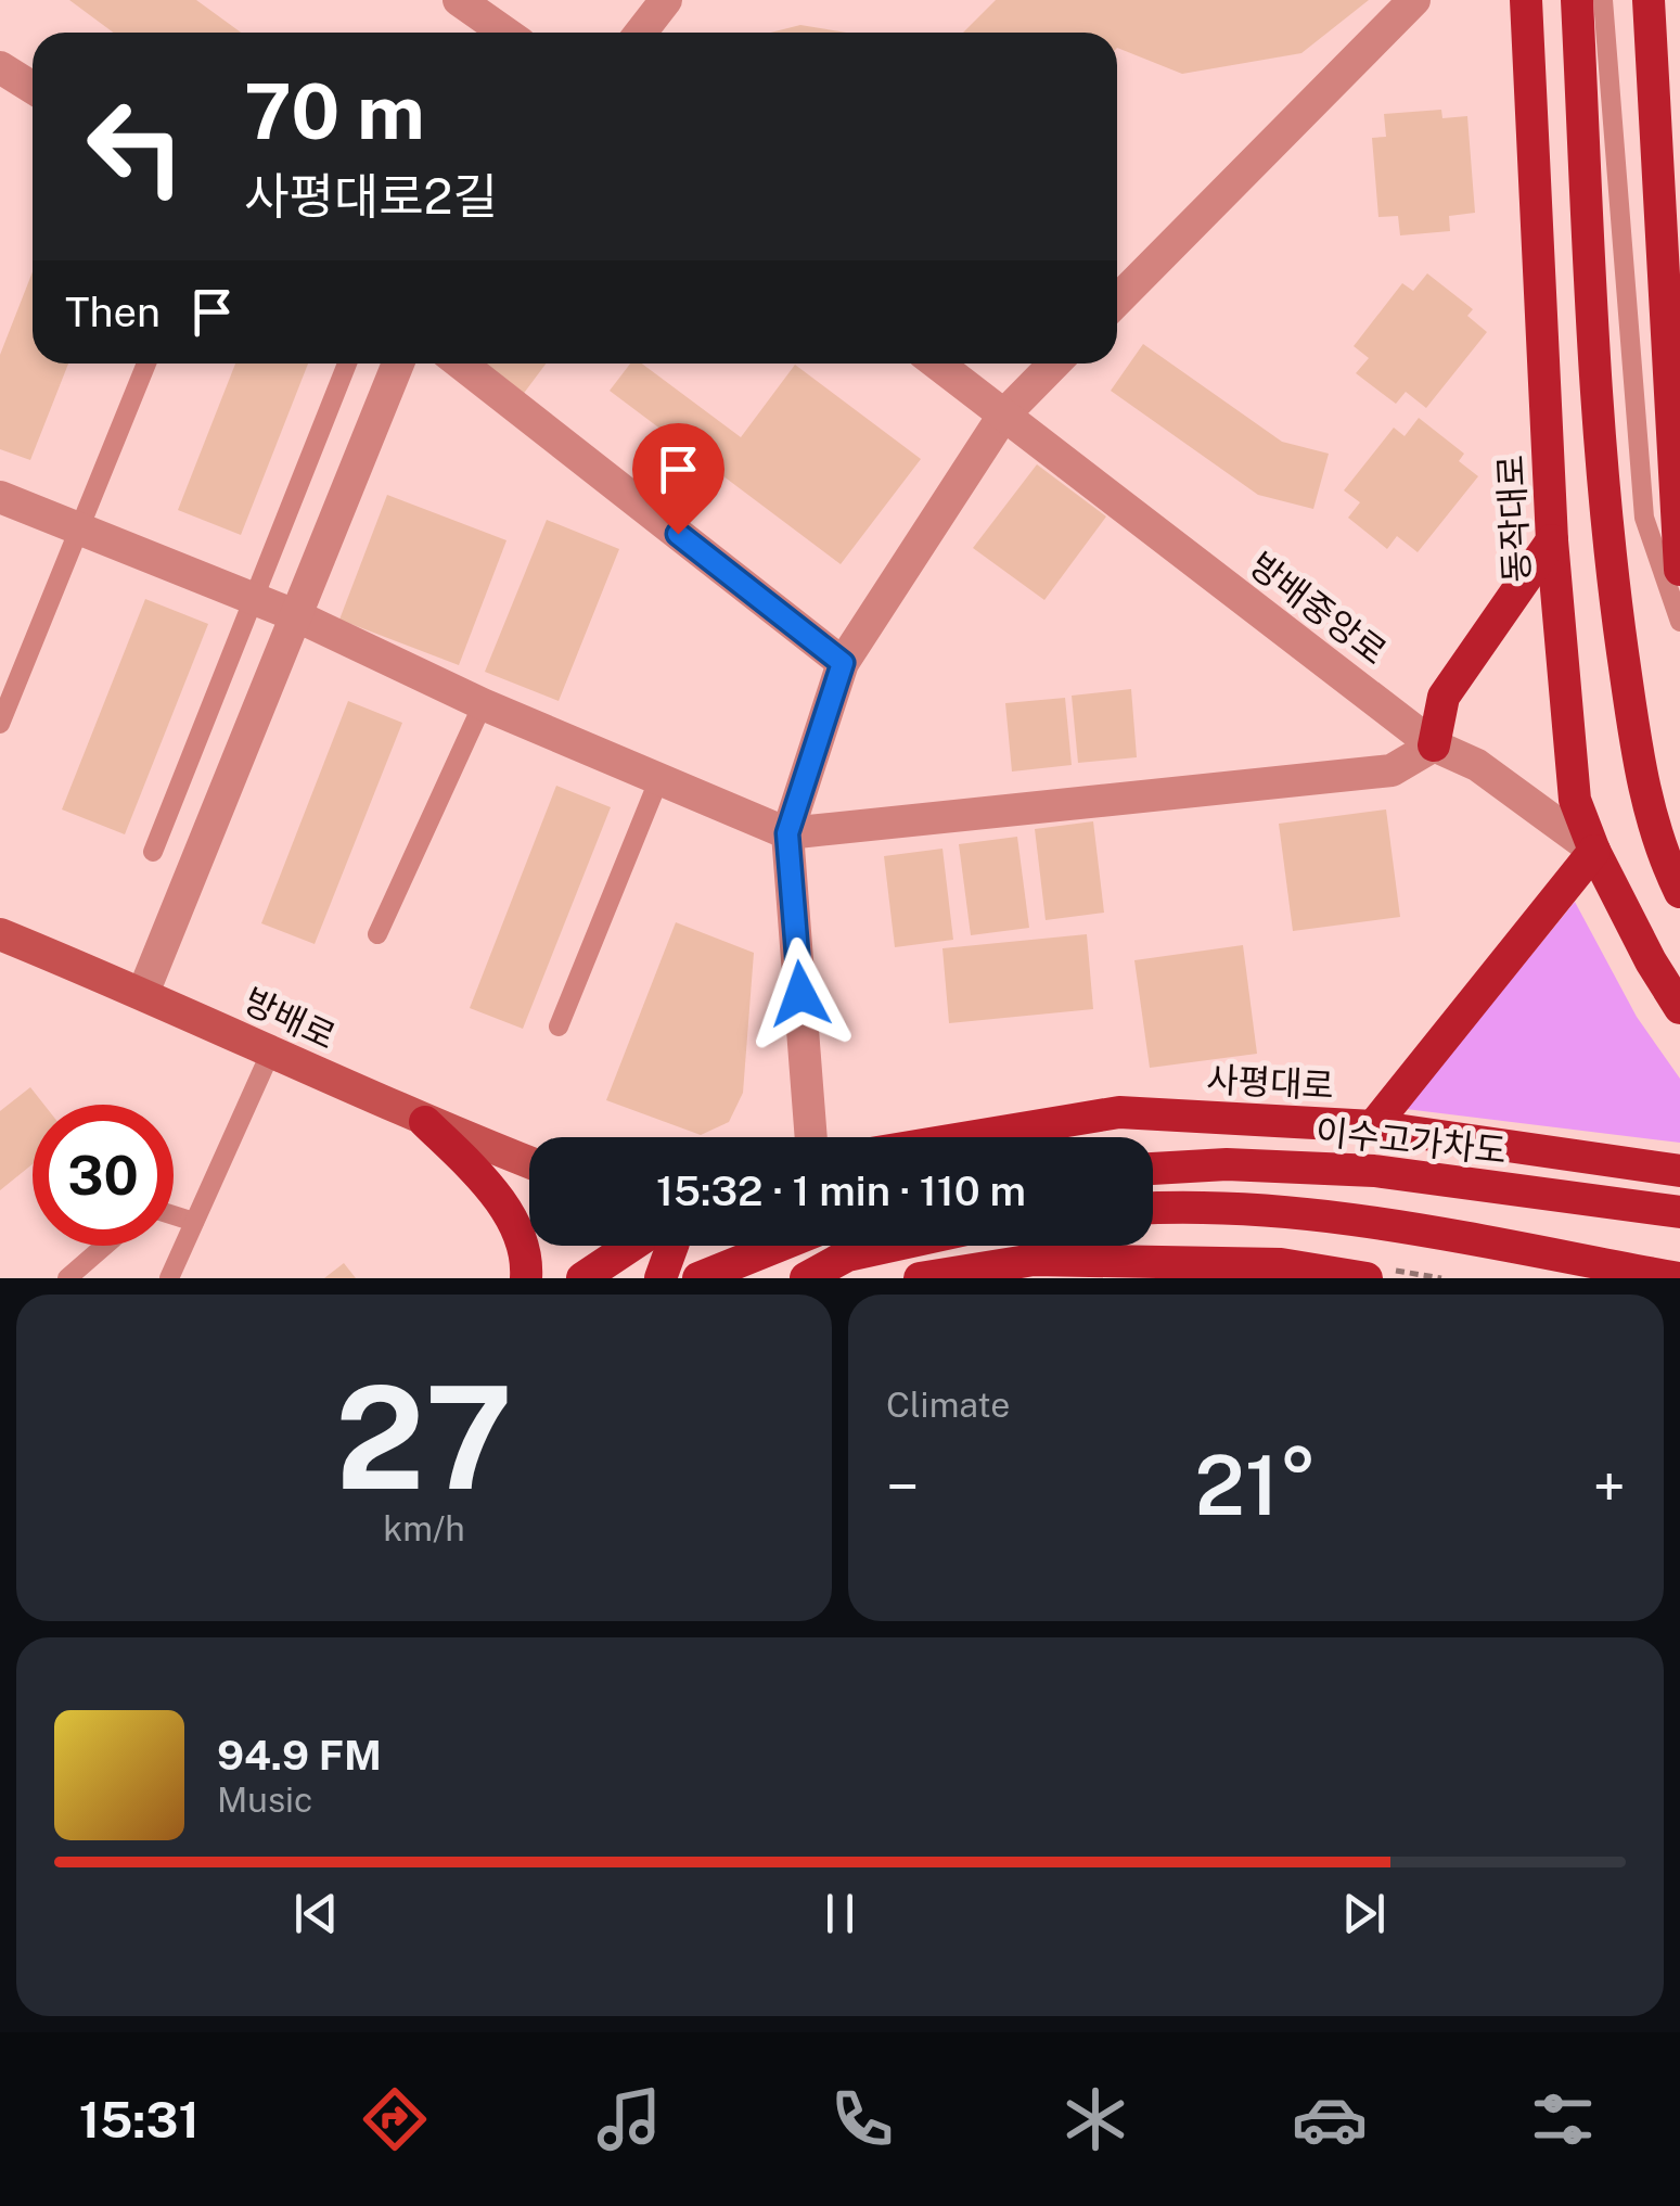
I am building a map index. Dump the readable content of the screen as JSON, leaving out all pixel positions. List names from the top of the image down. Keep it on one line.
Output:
{"streets":{"main road":["동작대로","방배로","사평대로","이수고가차도"],"street":["방배중앙로"]},"crossings":[["동작대로","방배중앙로"]],"page":{"turn":["70 m","사평대로2길"],"then":"Then","limit":"30","trip":"15:32 · 1 min · 110 m","tile":[["27","km/h"],"Climate"],"heat":["−","21°","+"],"song":["94.9 FM","Music"],"tabs":"15:31"}}
